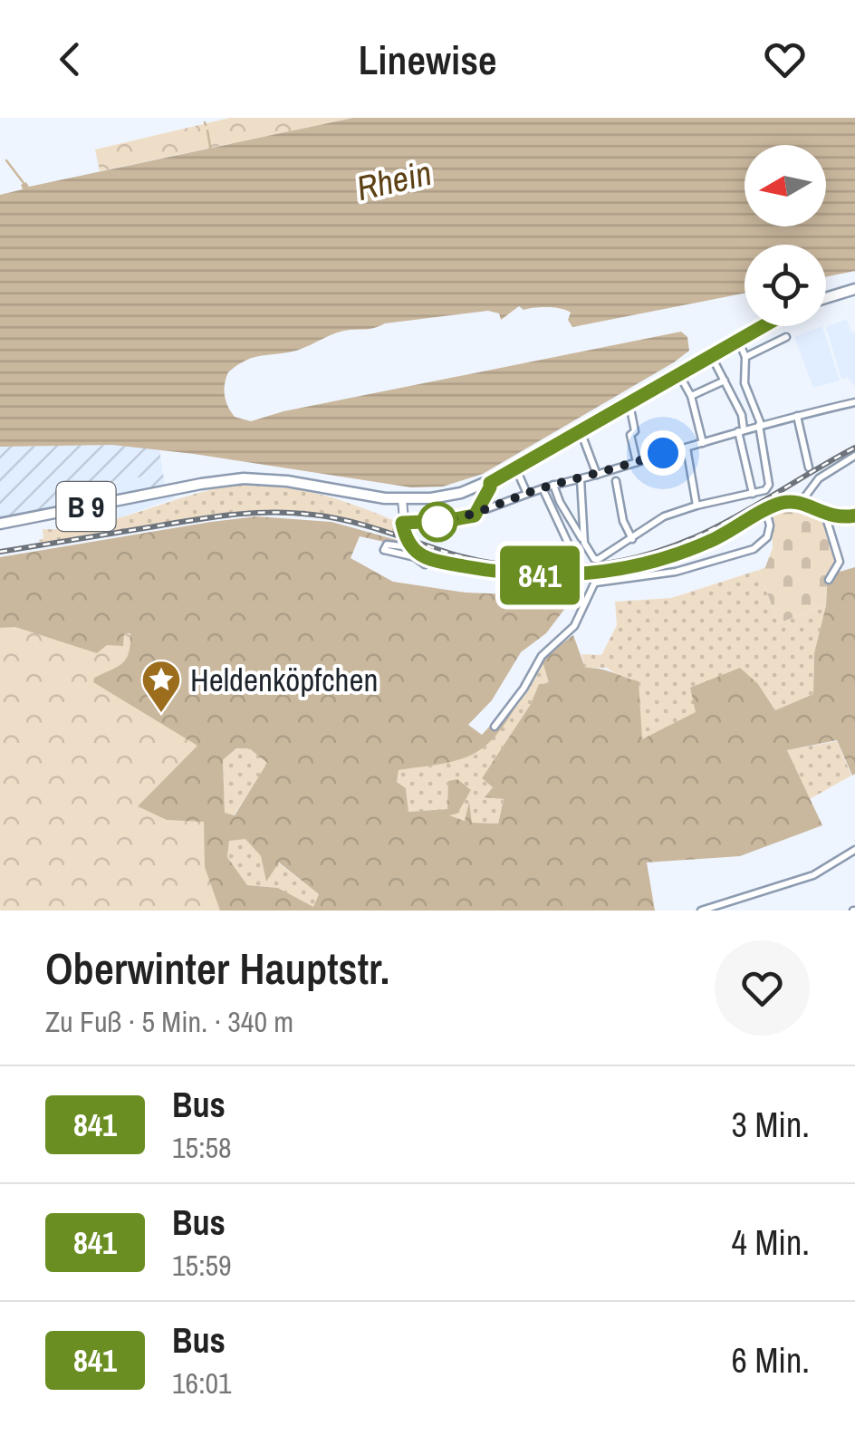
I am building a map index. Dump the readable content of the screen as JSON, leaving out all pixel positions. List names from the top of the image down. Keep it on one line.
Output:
{"streets":{"main road":["B 9"]},"water":["Rhein"],"places":{"place":["Heldenköpfchen"]},"lines":["bus line 841"],"north":"left","page":{"header":"Linewise","on_map":"841","heading":["Oberwinter Hauptstr.","Zu Fuß · 5 Min. · 340 m"],"list":[{"mark":"841","name":"Bus","note":"15:58","value":"3 Min."},{"mark":"841","name":"Bus","note":"15:59","value":"4 Min."},{"mark":"841","name":"Bus","note":"16:01","value":"6 Min."}]}}
